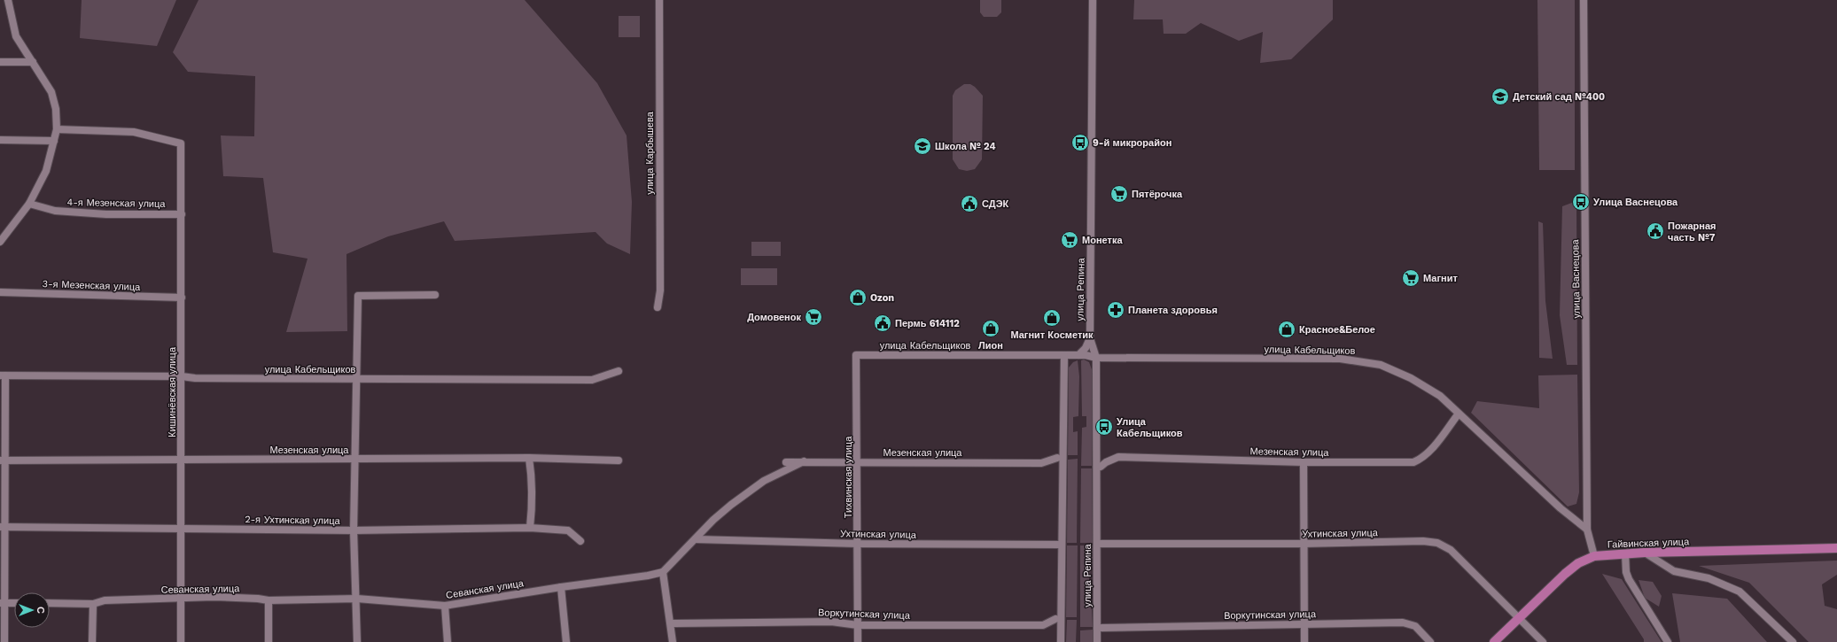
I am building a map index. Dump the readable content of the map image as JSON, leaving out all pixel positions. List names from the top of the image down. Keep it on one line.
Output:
{"streets":{"main road":["Гайвинская улица"],"street":["улица Карбышева","4-я Мезенская улица","улица Васнецова","3-я Мезенская улица","улица Репина","улица Кабельщиков","Кишинёвская улица","Мезенская улица","Тихвинская улица","2-я Ухтинская улица","Ухтинская улица","Севанская улица","Воркутинская улица"]},"crossings":[["4-я Мезенская улица","Кишинёвская улица"],["улица Васнецова","улица Кабельщиков"],["улица Васнецова","Гайвинская улица"],["3-я Мезенская улица","Кишинёвская улица"],["улица Репина","улица Кабельщиков"],["улица Репина","Ухтинская улица"],["улица Кабельщиков","Кишинёвская улица"],["улица Кабельщиков","Мезенская улица"],["улица Кабельщиков","Тихвинская улица"],["Кишинёвская улица","Мезенская улица"],["Кишинёвская улица","2-я Ухтинская улица"],["Кишинёвская улица","Севанская улица"],["Мезенская улица","Тихвинская улица"],["Тихвинская улица","Ухтинская улица"],["Тихвинская улица","Воркутинская улица"],["Ухтинская улица","Гайвинская улица"]],"places":{"school or university":["Детский сад №400","Школа № 24"],"bus stop":["9-й микрорайон","Улица Васнецова","Улица Кабельщиков"],"supermarket":["Пятёрочка","Монетка","Магнит","Домовенок"],"public building":["СДЭК","Пожарная часть №7","Пермь 614112"],"shop":["Ozon","Магнит Косметик","Лион","Красное&Белое"],"pharmacy":["Планета здоровья"]},"north":"right"}
